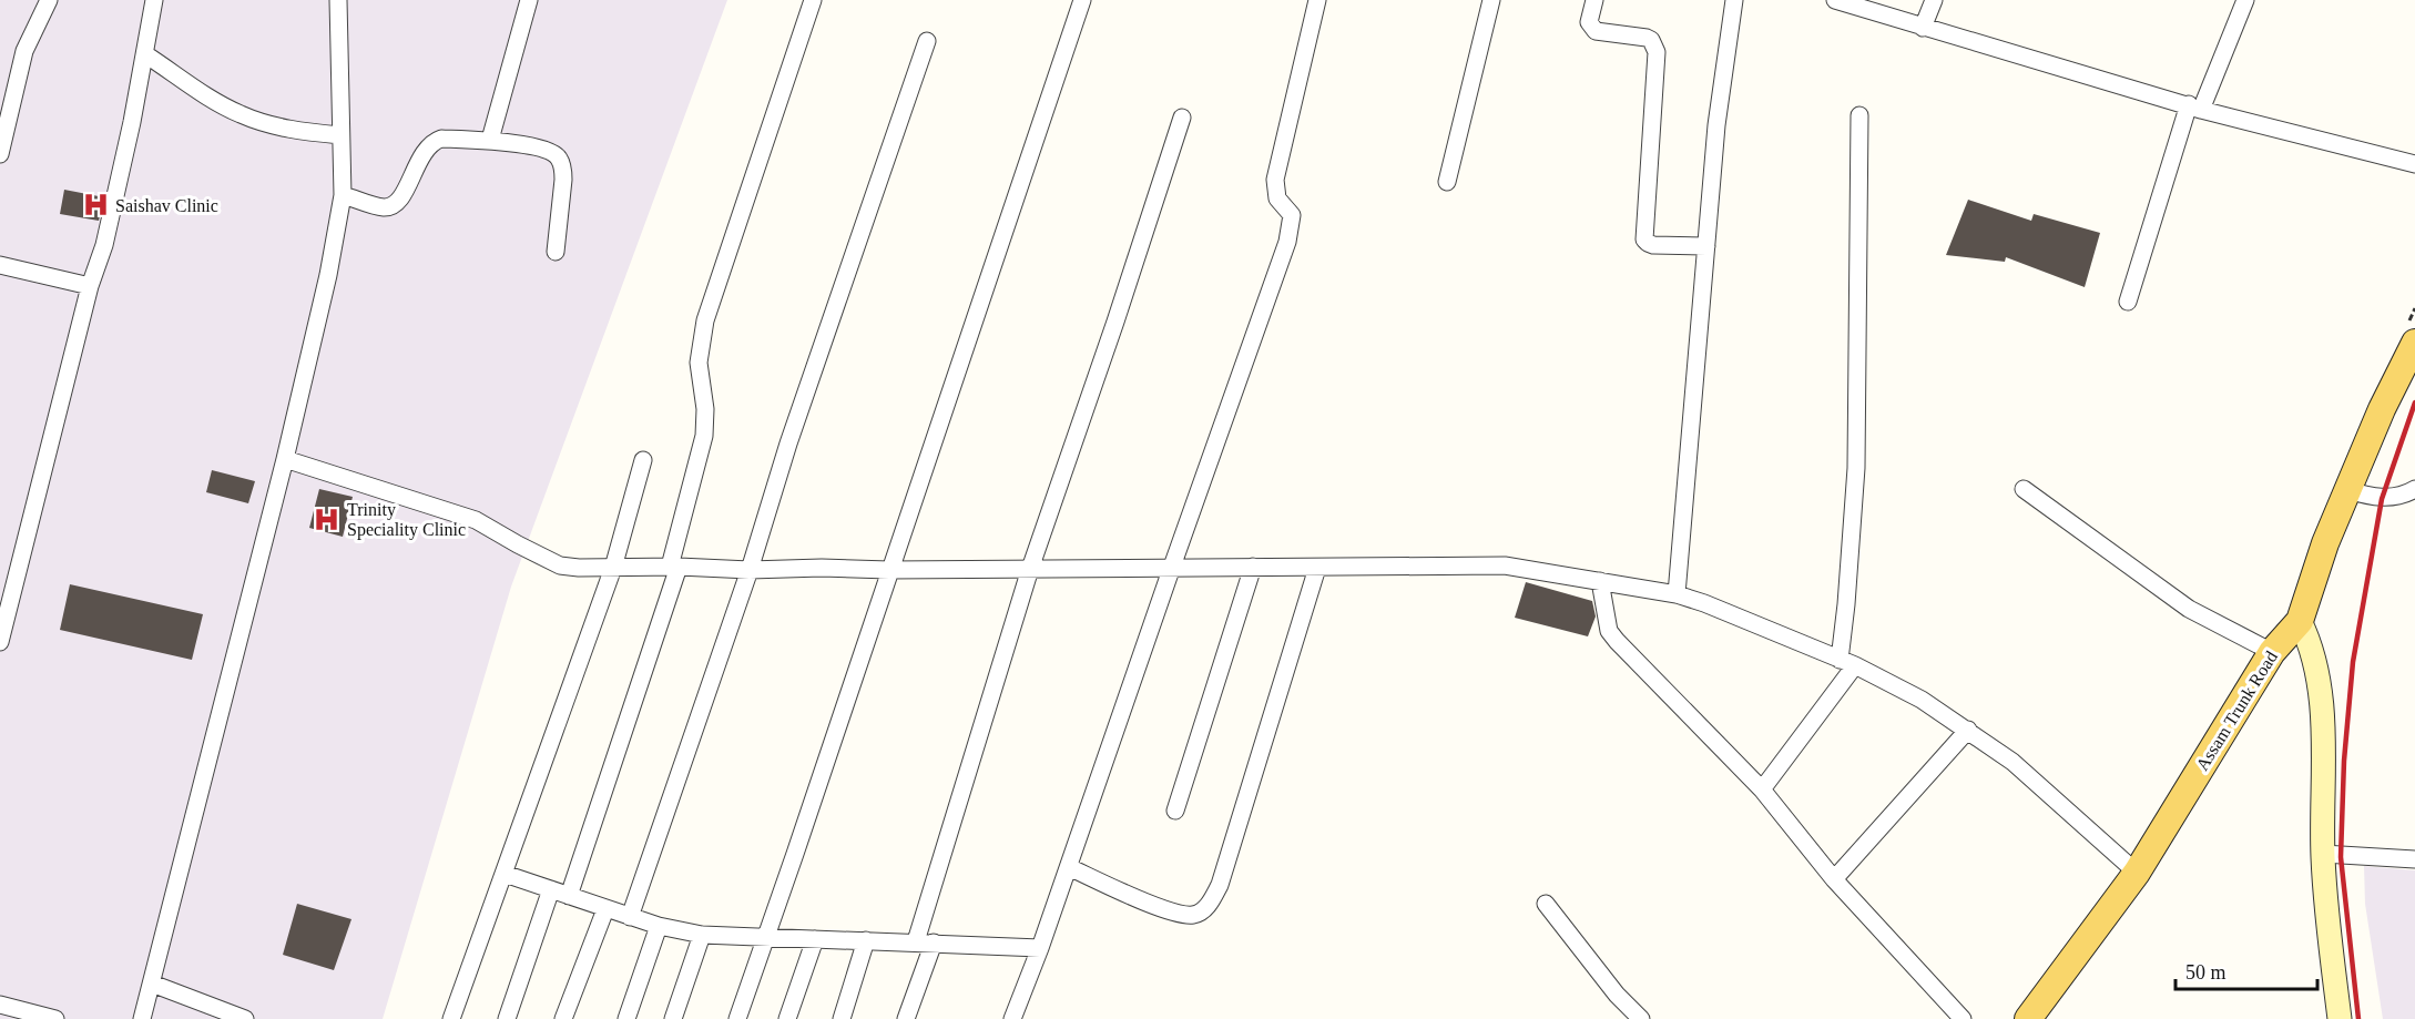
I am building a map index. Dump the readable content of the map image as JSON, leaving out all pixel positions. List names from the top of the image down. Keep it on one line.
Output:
{"streets":{"main road":["Assam Trunk Road"]},"places":{"hospital":["Saishav Clinic","Trinity Speciality Clinic"]},"scale_bar":"50 m"}
